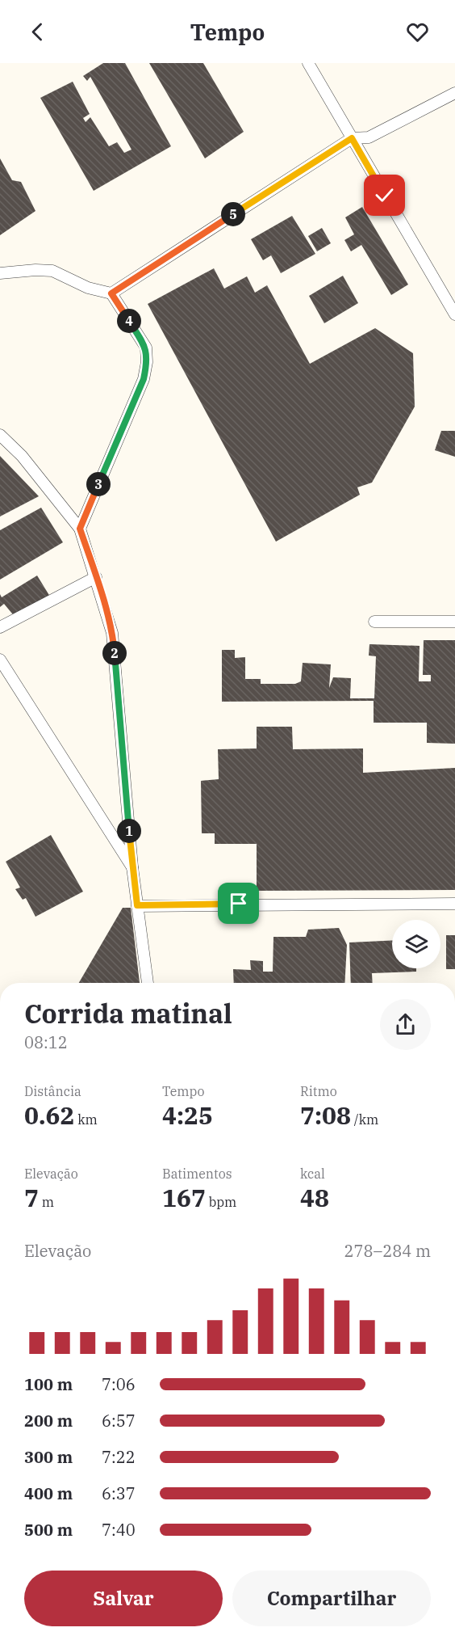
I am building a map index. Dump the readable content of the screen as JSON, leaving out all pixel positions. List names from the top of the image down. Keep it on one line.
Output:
{"page":{"header":"Tempo","pins":["5","4","3","2","1"],"heading":["Corrida matinal","08:12"],"stats":[["Distância","0.62 km"],["Tempo","4:25"],["Ritmo","7:08 /km"],["Elevação","7 m"],["Batimentos","167 bpm"],["kcal","48"]],"chart":["Elevação","278–284 m"],"list":[{"name":"100 m","note":"7:06"},{"name":"200 m","note":"6:57"},{"name":"300 m","note":"7:22"},{"name":"400 m","note":"6:37"},{"name":"500 m","note":"7:40"}],"buttons":["Salvar","Compartilhar"]}}
